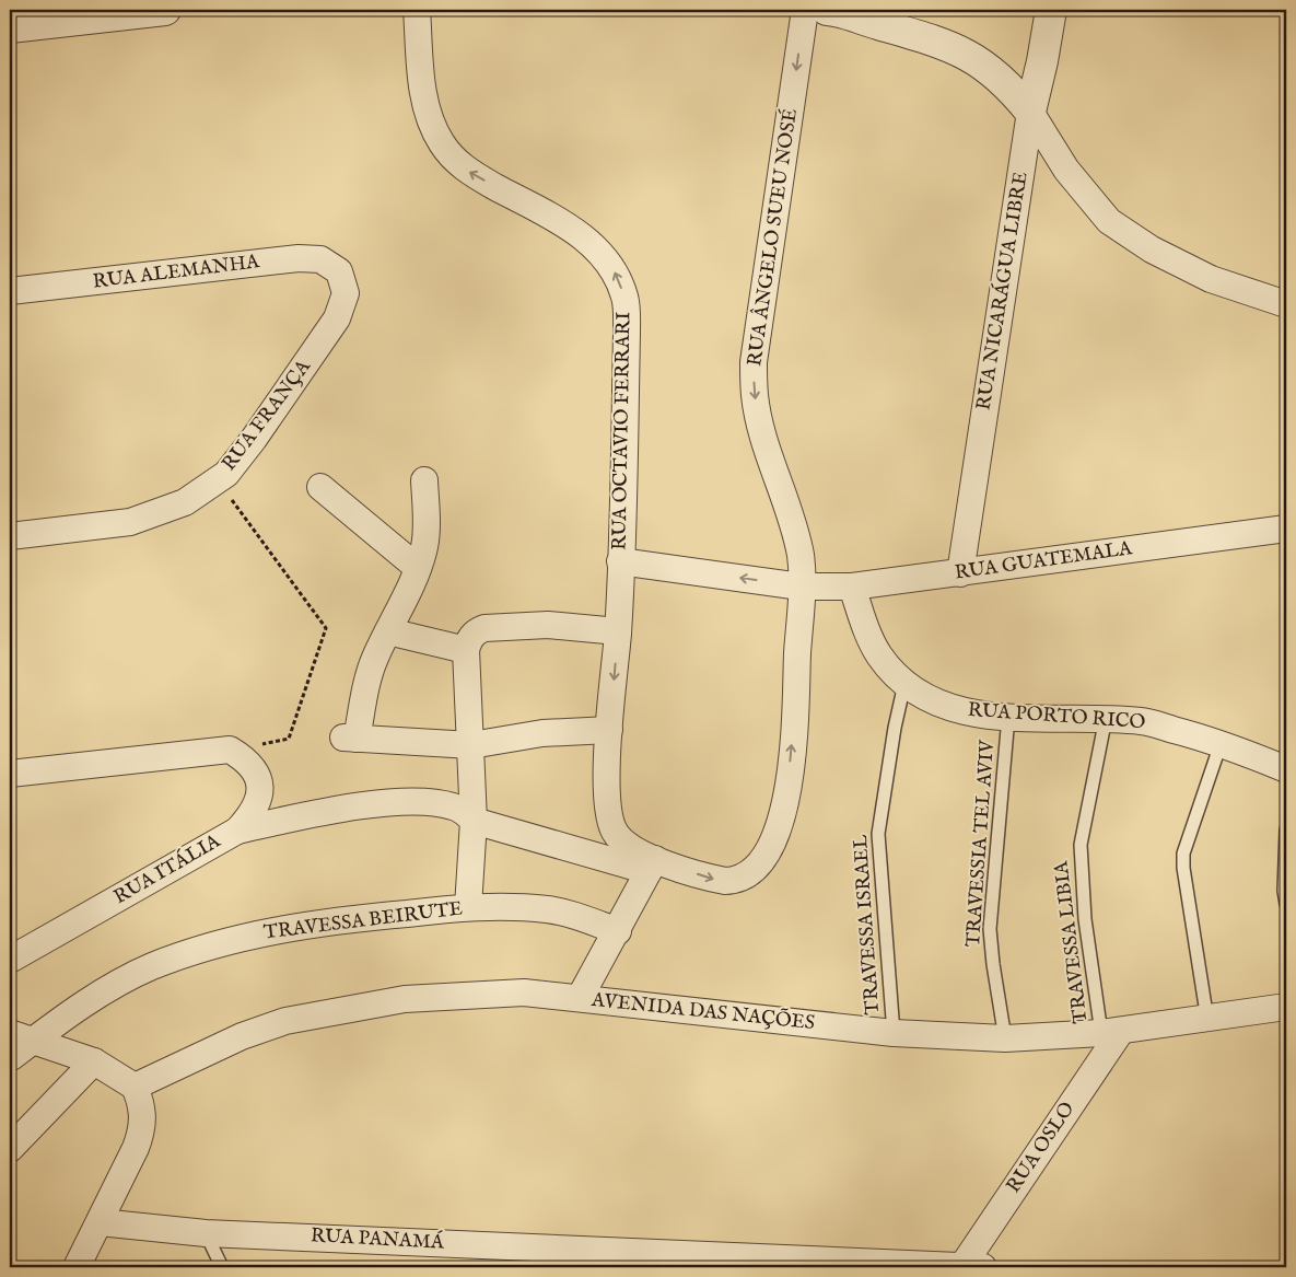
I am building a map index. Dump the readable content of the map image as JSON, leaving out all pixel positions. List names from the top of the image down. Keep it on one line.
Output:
{"streets":{"street":["RUA ÂNGELO SUEU NOSÉ","RUA ALEMANHA","RUA NICARÁGUA LIBRE","RUA FRANÇA","RUA OCTAVIO FERRARI","RUA GUATEMALA","RUA PORTO RICO","RUA ITÁLIA","TRAVESSA BEIRUTE","AVENIDA DAS NAÇÕES","RUA OSLO","RUA PANAMÁ"],"lane":["TRAVESSIA TEL AVIV","TRAVESSA ISRAEL","TRAVESSA LIBIA"]},"crossings":[["RUA ÂNGELO SUEU NOSÉ","RUA OCTAVIO FERRARI"],["RUA ÂNGELO SUEU NOSÉ","RUA GUATEMALA"],["RUA ALEMANHA","RUA FRANÇA"],["RUA NICARÁGUA LIBRE","RUA GUATEMALA"],["RUA OCTAVIO FERRARI","RUA GUATEMALA"],["RUA GUATEMALA","RUA PORTO RICO"],["RUA PORTO RICO","TRAVESSIA TEL AVIV"],["RUA PORTO RICO","TRAVESSA ISRAEL"],["RUA PORTO RICO","TRAVESSA LIBIA"],["TRAVESSIA TEL AVIV","AVENIDA DAS NAÇÕES"],["TRAVESSA ISRAEL","AVENIDA DAS NAÇÕES"],["TRAVESSA LIBIA","AVENIDA DAS NAÇÕES"],["TRAVESSA LIBIA","RUA OSLO"],["AVENIDA DAS NAÇÕES","RUA OSLO"],["RUA OSLO","RUA PANAMÁ"]]}
